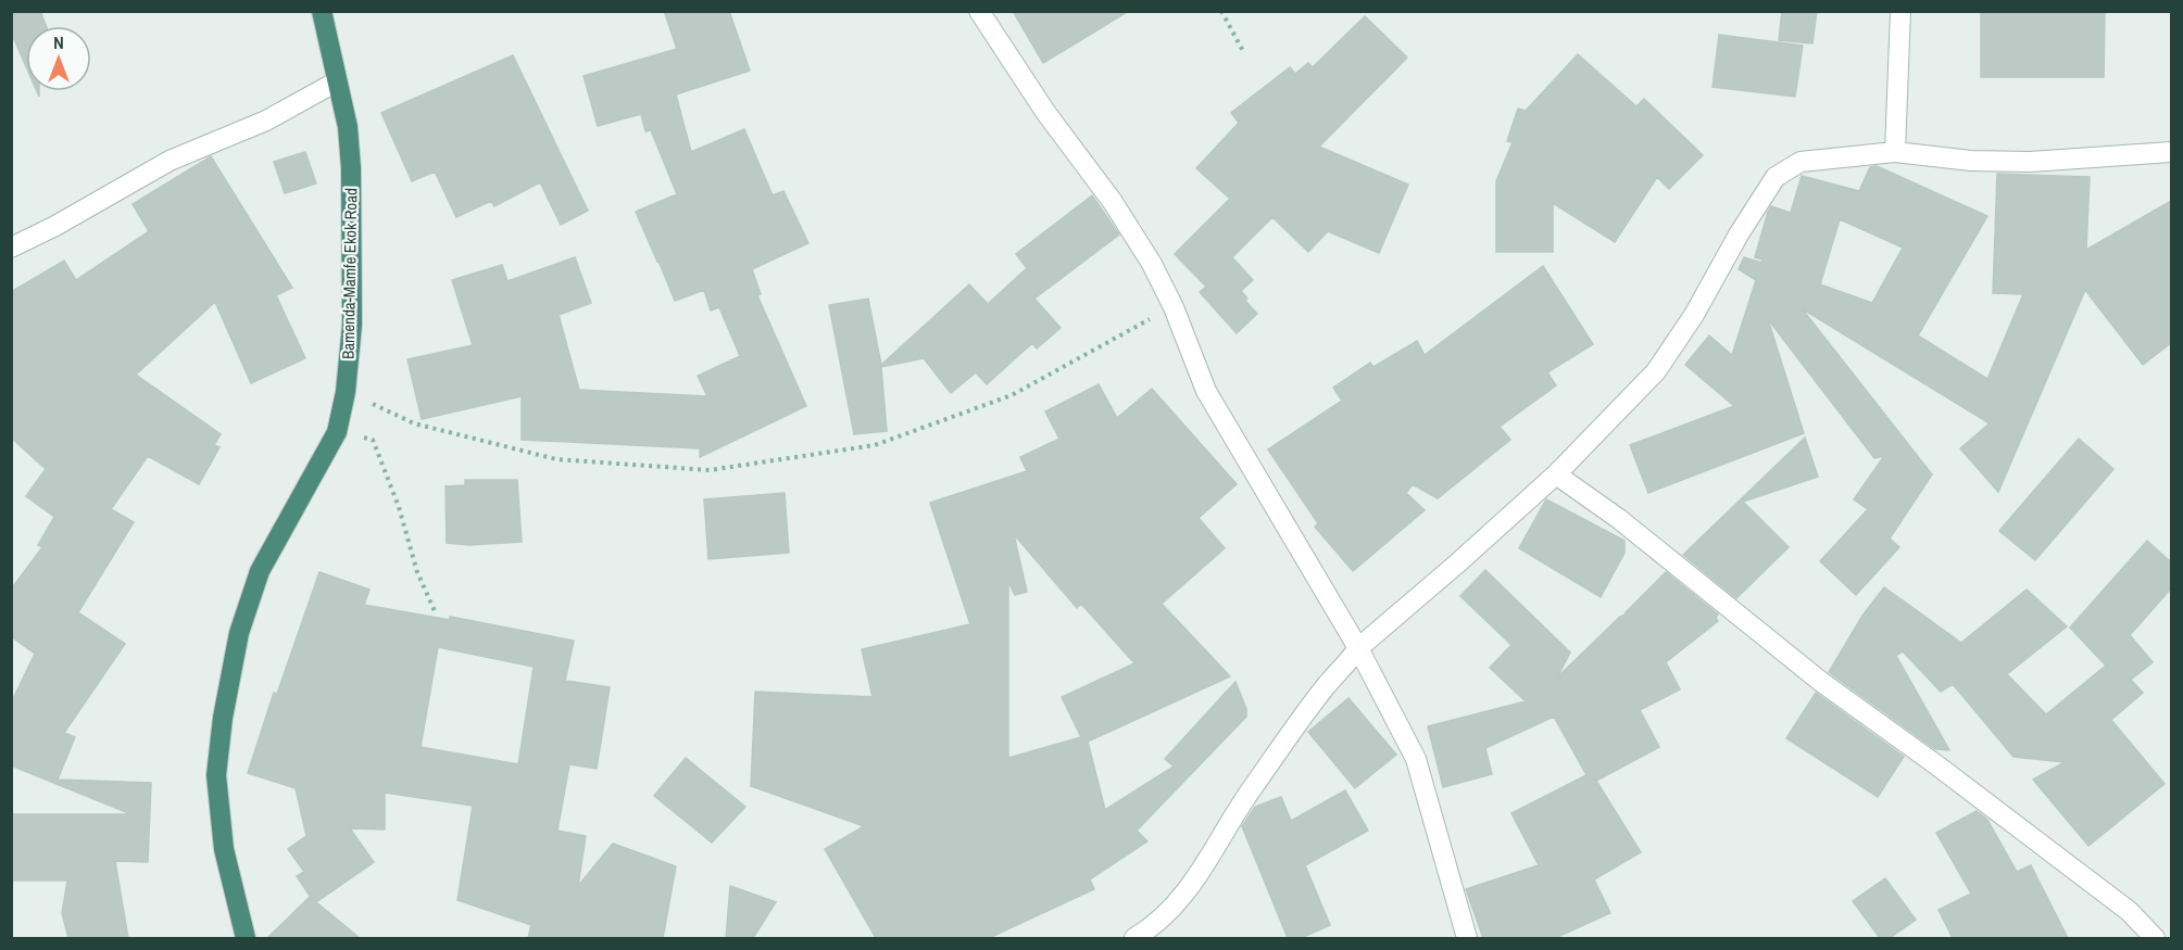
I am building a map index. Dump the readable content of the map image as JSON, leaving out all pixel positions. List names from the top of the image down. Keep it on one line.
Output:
{"streets":{"highway":["Bamenda-Mamfe Ekok Road"]},"north":"top"}
